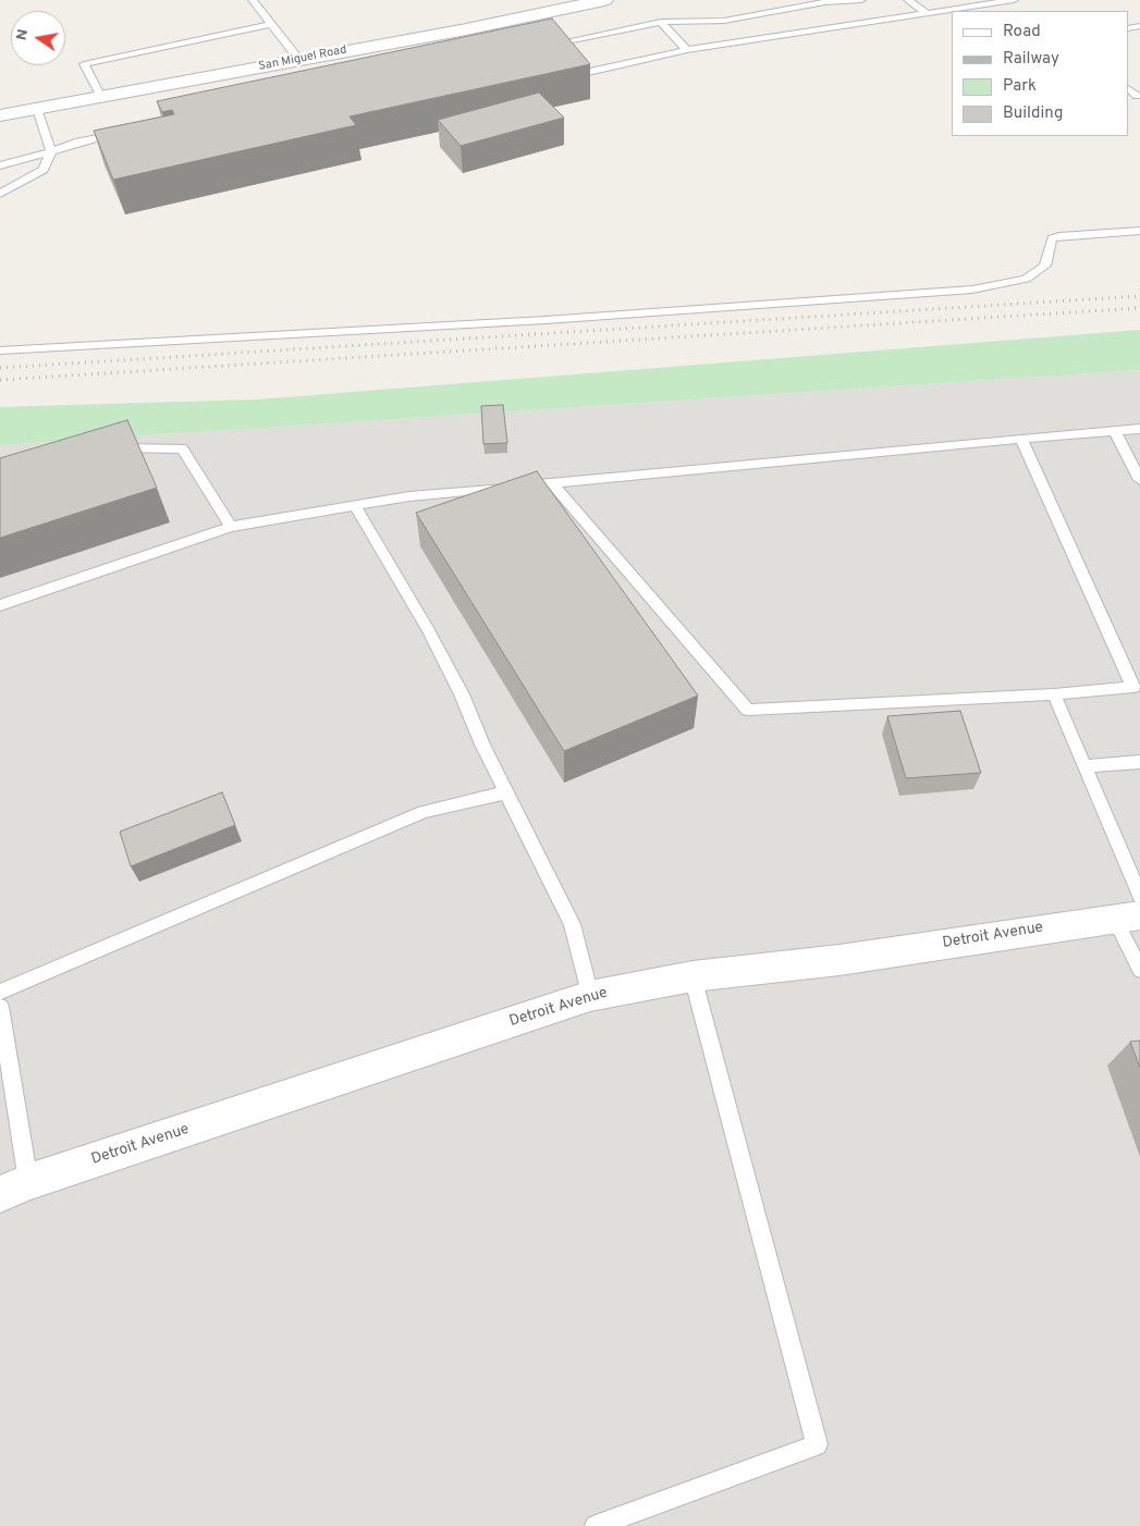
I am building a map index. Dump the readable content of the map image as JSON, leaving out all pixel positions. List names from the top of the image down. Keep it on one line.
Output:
{"streets":{"street":["San Miguel Road","Detroit Avenue"]},"legend":["Road","Railway","Park","Building"],"north":"left"}
